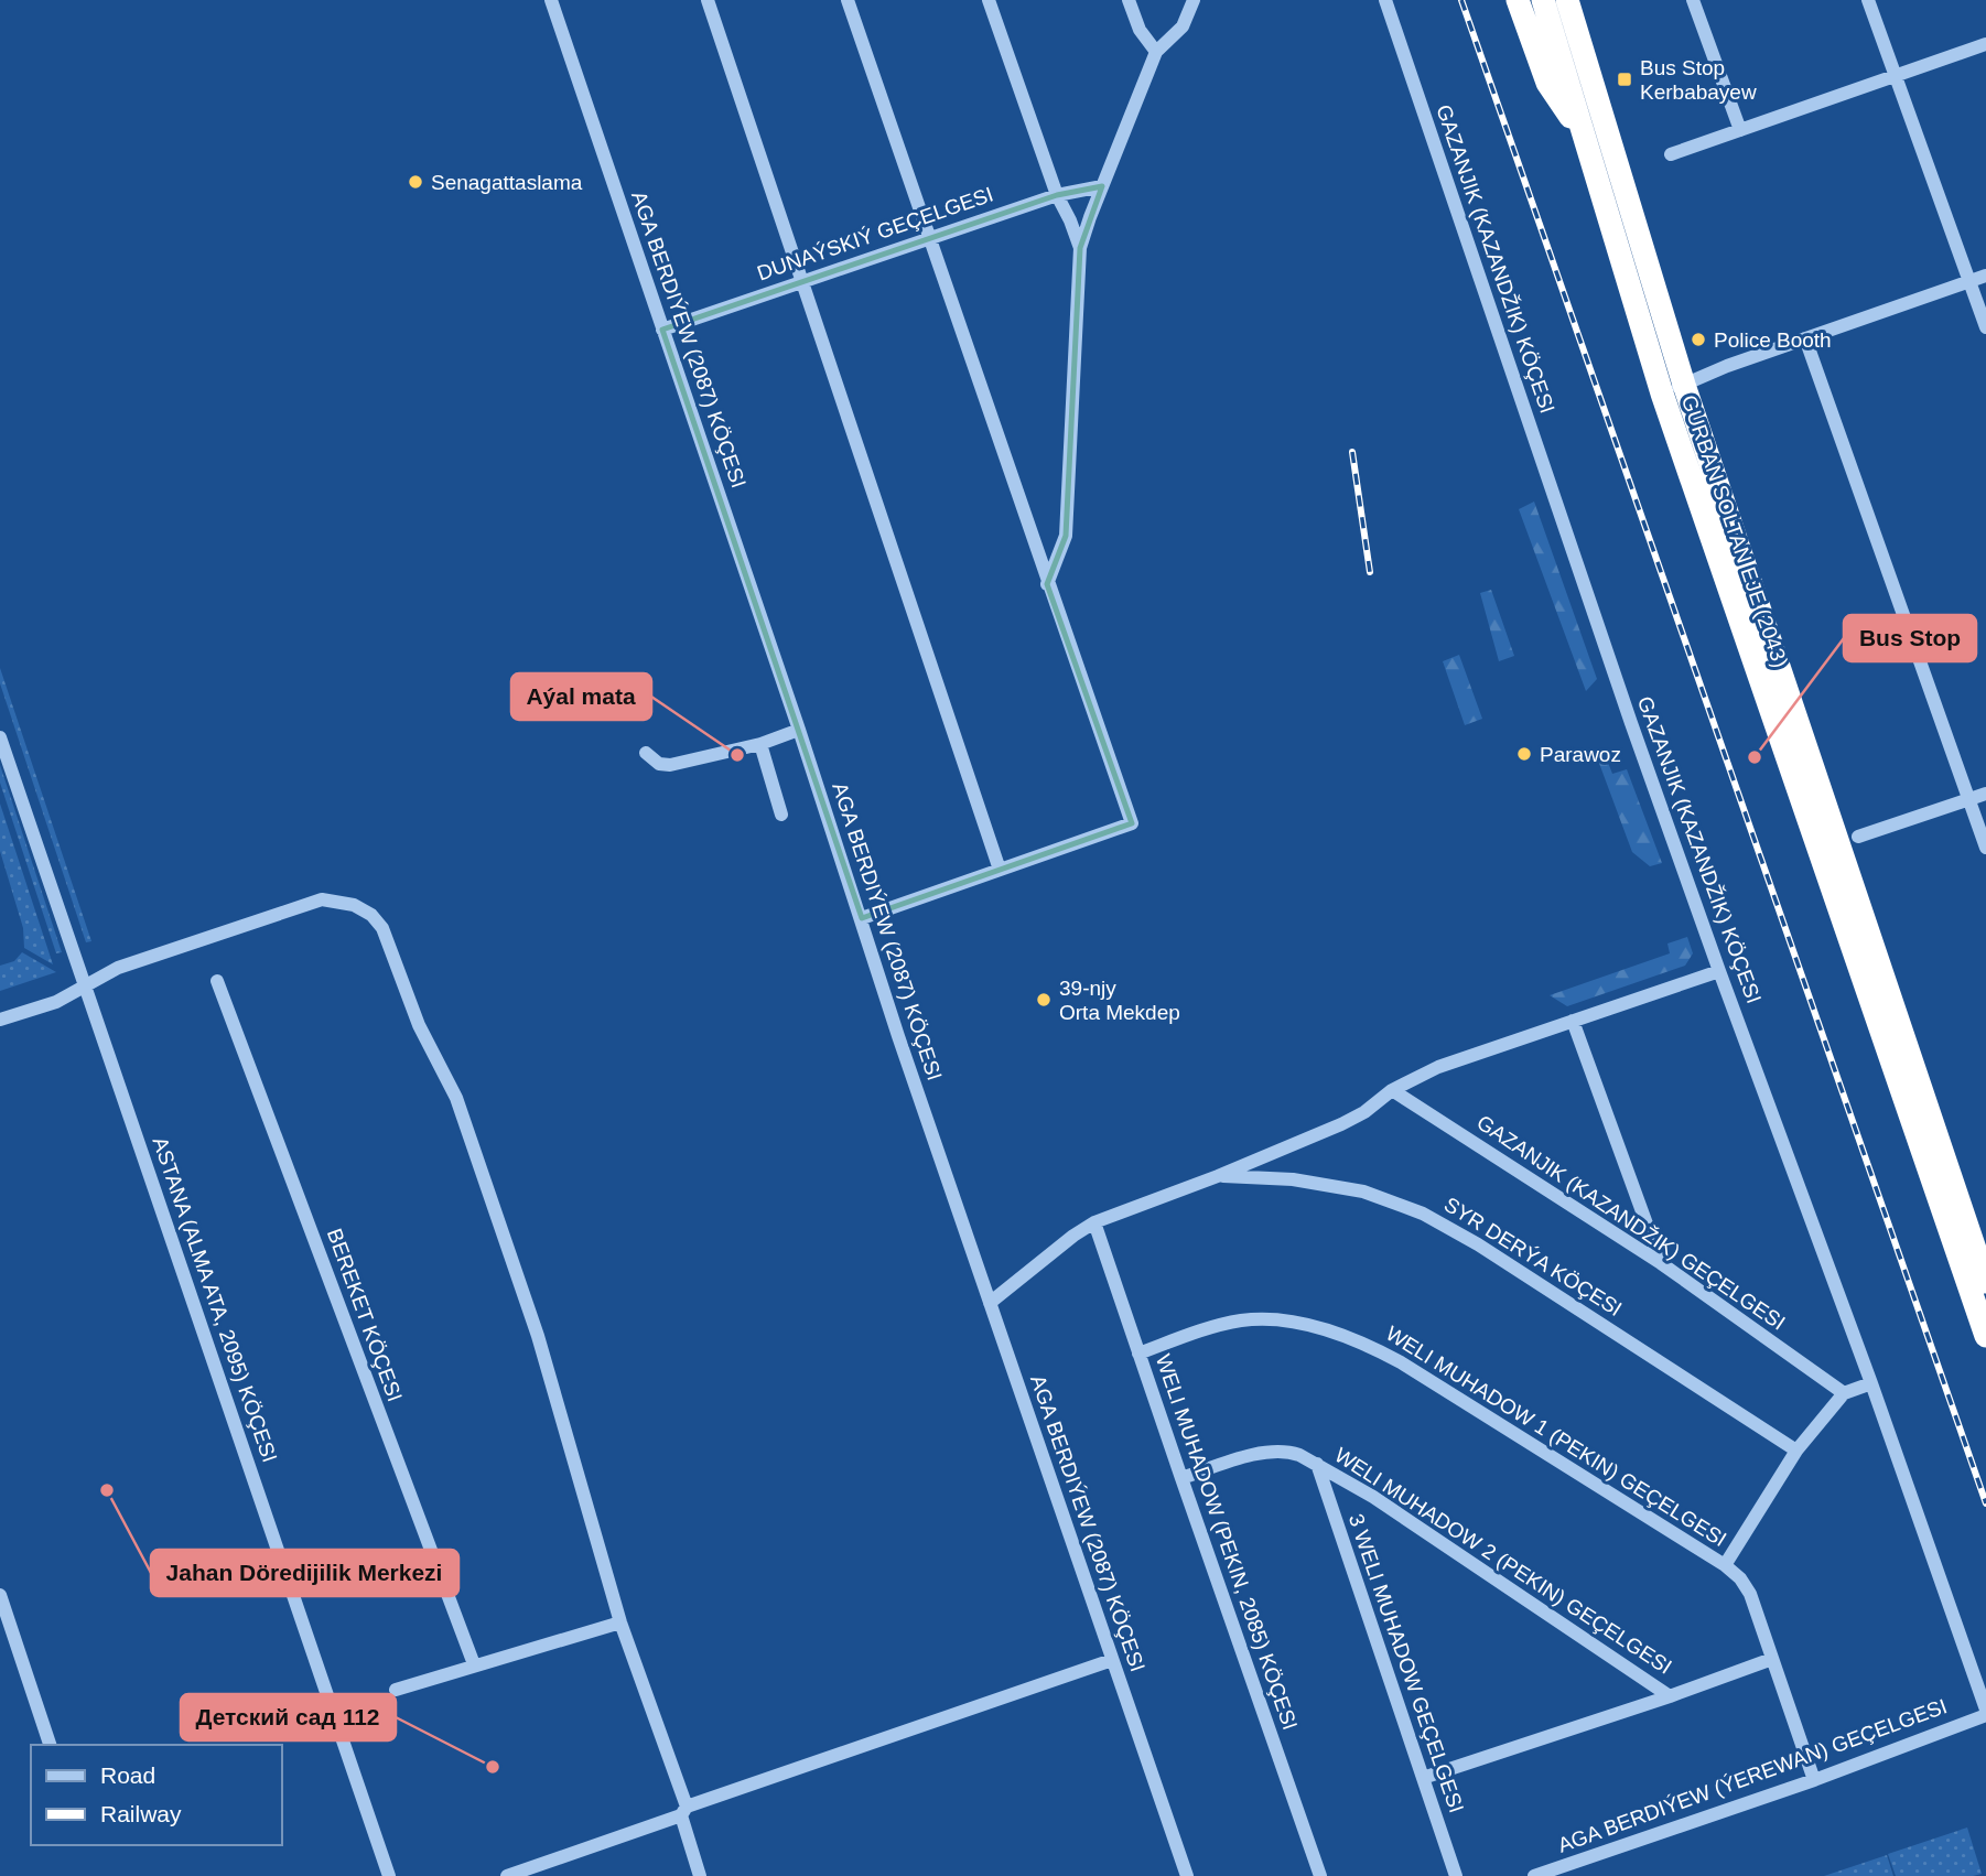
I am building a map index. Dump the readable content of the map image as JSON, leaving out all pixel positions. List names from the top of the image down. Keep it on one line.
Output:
{"streets":{"highway":["GURBAN SOLTAN EJE (2043)"],"street":["DUNAÝSKIÝ GEÇELGESI","GAZANJIK (KAZANDŽIK) KÖÇESI","AGA BERDIÝEW (2087) KÖÇESI","GAZANJIK (KAZANDŽIK) GEÇELGESI","SYR DERÝA KÖÇESI","ASTANA (ALMA ATA, 2095) KÖÇESI","BEREKET KÖÇESI","WELI MUHADOW 1 (PEKIN) GEÇELGESI","WELI MUHADOW (PEKIN, 2085) KÖÇESI","WELI MUHADOW 2 (PEKIN) GEÇELGESI","3 WELI MUHADOW GEÇELGESI","AGA BERDIÝEW (ÝEREWAN) GEÇELGESI"]},"crossings":[["DUNAÝSKIÝ GEÇELGESI","AGA BERDIÝEW (2087) KÖÇESI"],["GAZANJIK (KAZANDŽIK) KÖÇESI","AGA BERDIÝEW (ÝEREWAN) GEÇELGESI"],["WELI MUHADOW 1 (PEKIN) GEÇELGESI","WELI MUHADOW (PEKIN, 2085) KÖÇESI"],["WELI MUHADOW 1 (PEKIN) GEÇELGESI","AGA BERDIÝEW (ÝEREWAN) GEÇELGESI"],["WELI MUHADOW (PEKIN, 2085) KÖÇESI","WELI MUHADOW 2 (PEKIN) GEÇELGESI"],["WELI MUHADOW 2 (PEKIN) GEÇELGESI","3 WELI MUHADOW GEÇELGESI"]],"places":{"transit":["Bus Stop Kerbabayew"],"other":["Senagattaslama","Police Booth","Parawoz","Aýal mata","Bus Stop","39-njy Orta Mekdep","Jahan Döredijilik Merkezi","Детский сад 112"]},"legend":["Road","Railway"]}
